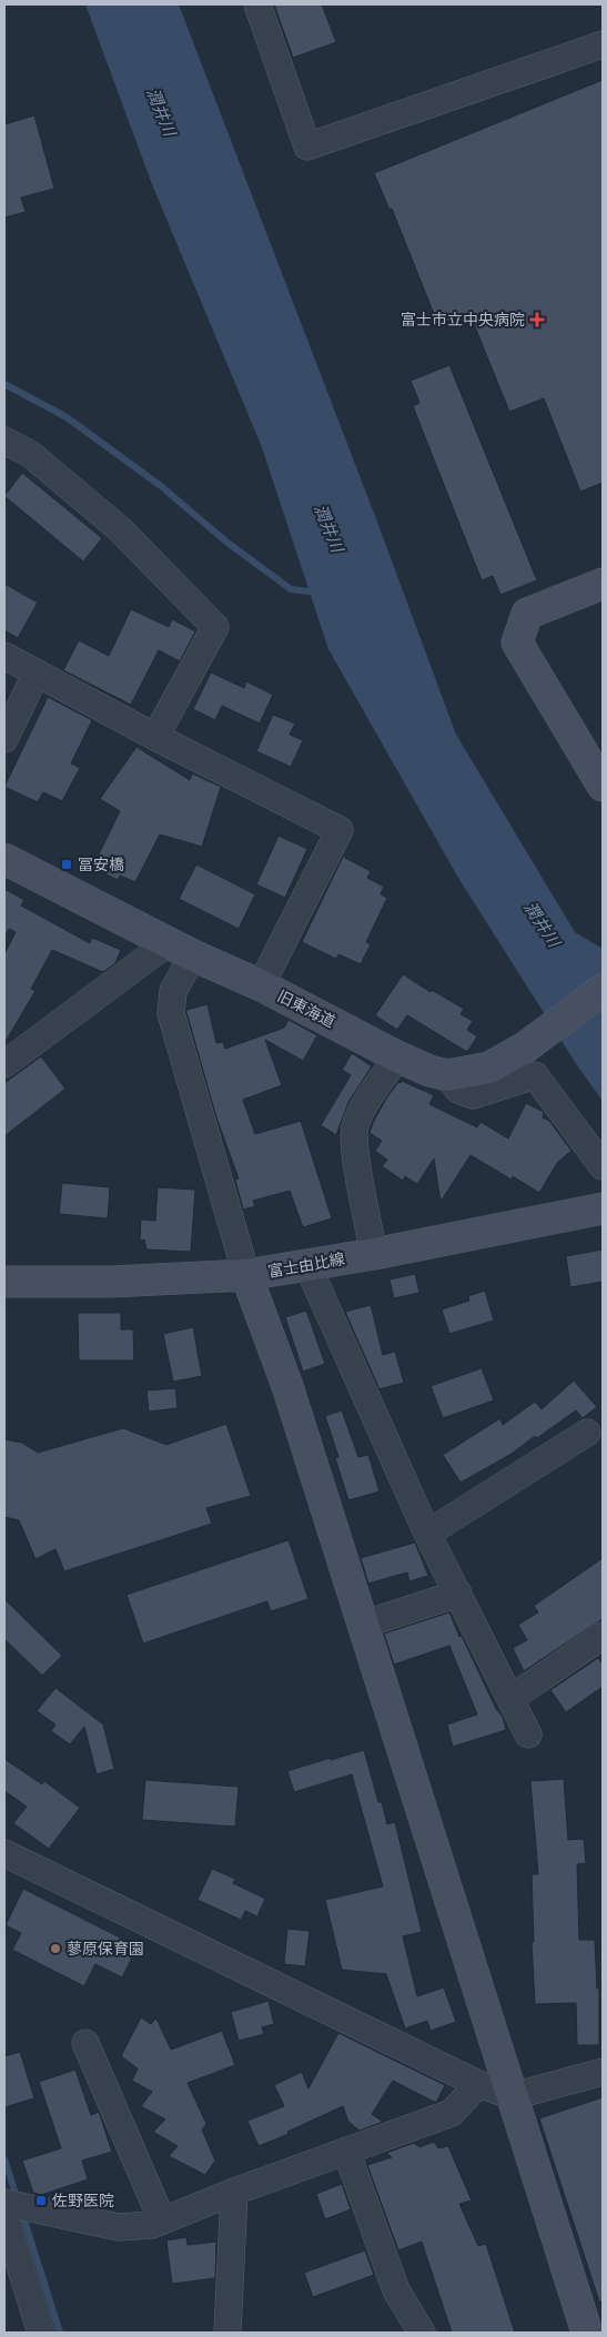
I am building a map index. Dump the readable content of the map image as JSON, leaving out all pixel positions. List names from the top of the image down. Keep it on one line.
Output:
{"streets":{"street":["旧東海道","富士由比線"]},"water":["潤井川"],"places":{"health":["富士市立中央病院"],"transit":["冨安橋","佐野医院"],"other":["蓼原保育園"]}}
